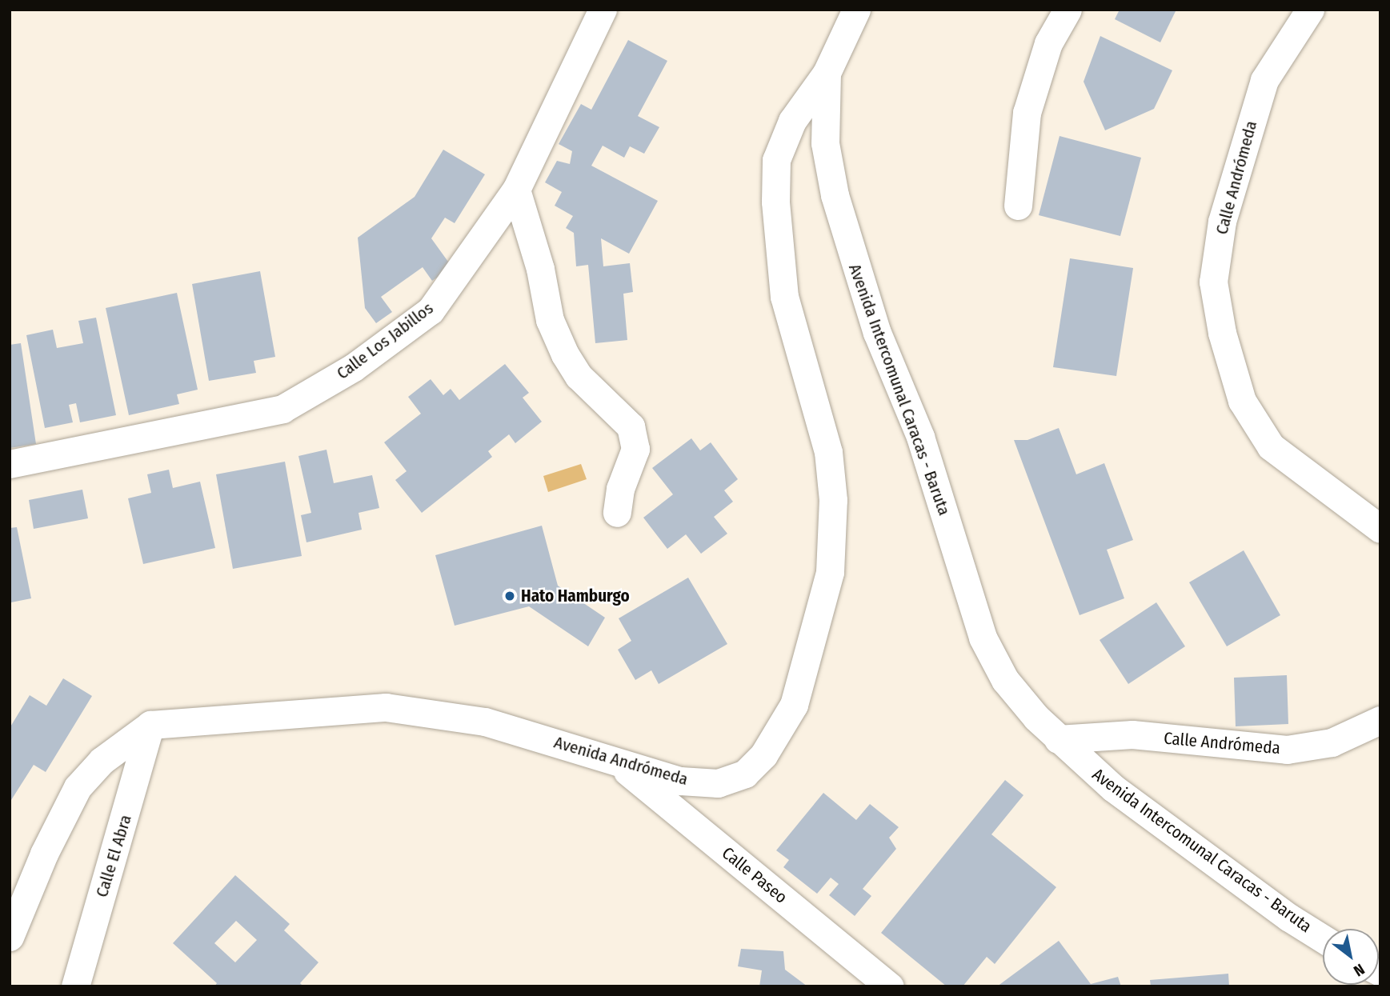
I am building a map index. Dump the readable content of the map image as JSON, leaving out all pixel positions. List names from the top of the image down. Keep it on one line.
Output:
{"streets":{"street":["Calle Andrómeda","Calle Los Jabillos","Avenida Intercomunal Caracas - Baruta","Avenida Andrómeda","Calle El Abra","Calle Paseo"]},"crossings":[["Calle Andrómeda","Avenida Intercomunal Caracas - Baruta"],["Avenida Intercomunal Caracas - Baruta","Avenida Andrómeda"],["Avenida Andrómeda","Calle El Abra"],["Avenida Andrómeda","Calle Paseo"]],"places":["Hato Hamburgo"],"north":"bottom right"}
